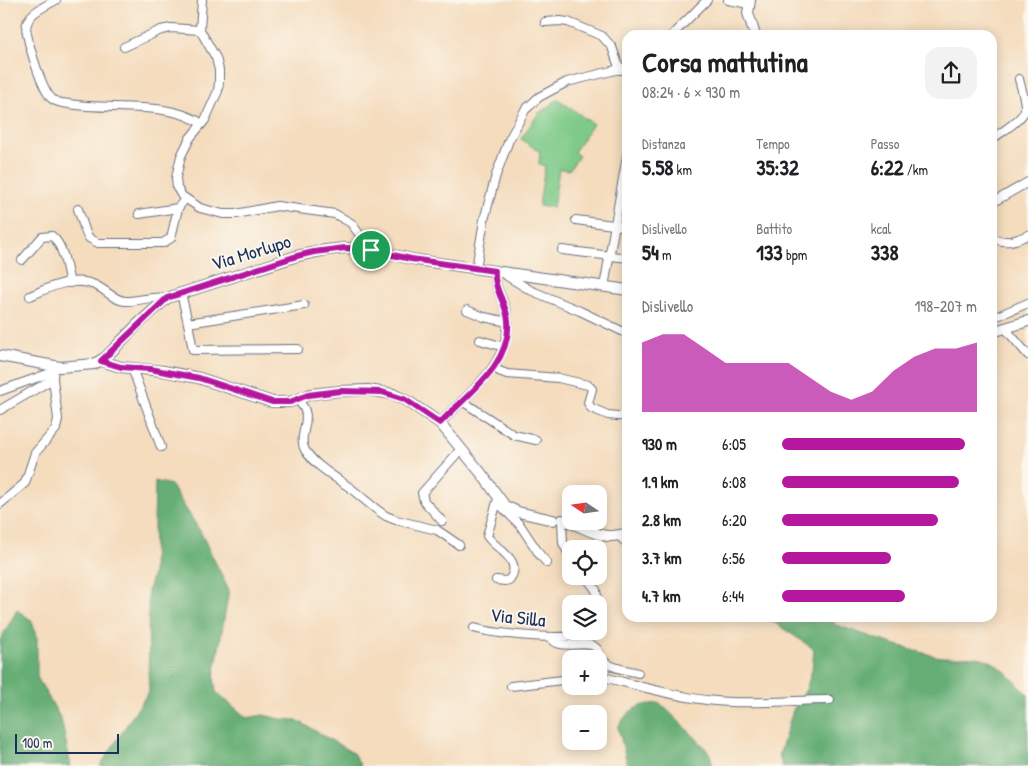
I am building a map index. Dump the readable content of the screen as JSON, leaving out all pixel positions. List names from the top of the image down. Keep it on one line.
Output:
{"streets":{"main road":["Via Morlupo"],"street":["Via Silla"]},"scale_bar":"100 m","north":"left","page":{"heading":["Corsa mattutina","08:24 · 6 × 930 m"],"stats":[["Distanza","5.58 km"],["Tempo","35:32"],["Passo","6:22 /km"],["Dislivello","54 m"],["Battito","133 bpm"],["kcal","338"]],"chart":["Dislivello","198–207 m"],"list":[{"name":"930 m","note":"6:05"},{"name":"1.9 km","note":"6:08"},{"name":"2.8 km","note":"6:20"},{"name":"3.7 km","note":"6:56"},{"name":"4.7 km","note":"6:44"}],"map_buttons":["+","−"],"scale":"100 m"}}
